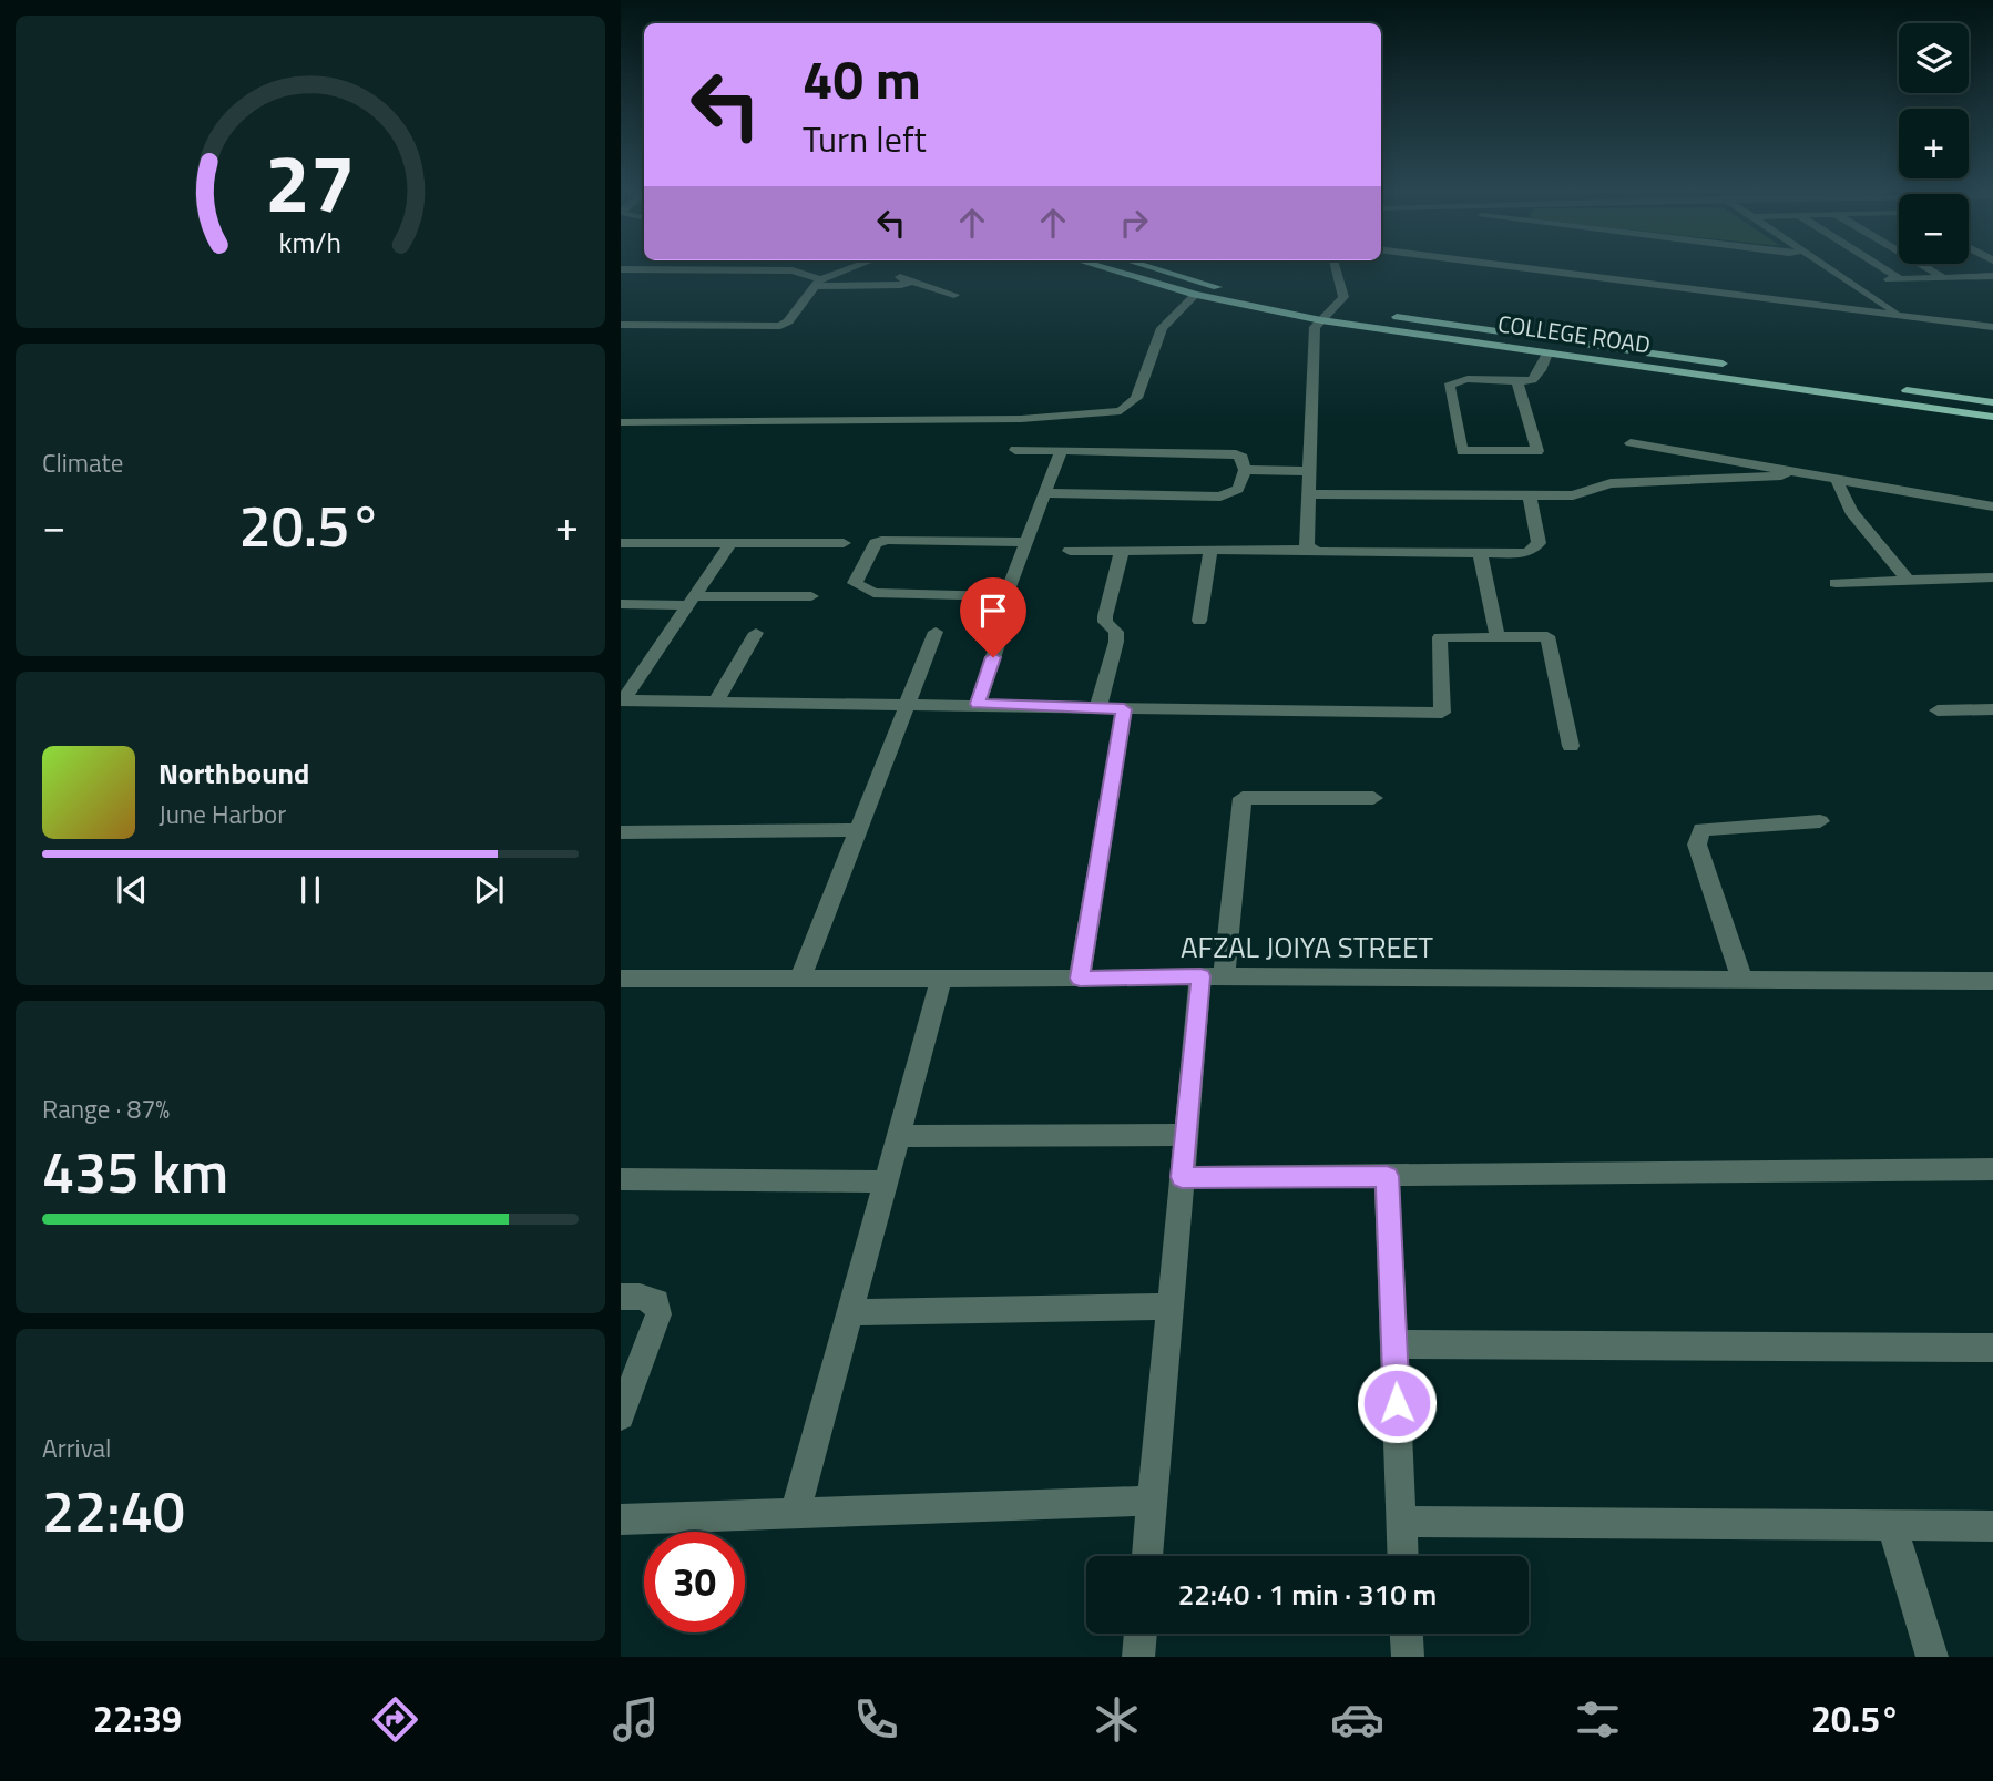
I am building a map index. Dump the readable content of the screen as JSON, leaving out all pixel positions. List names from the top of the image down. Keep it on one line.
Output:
{"streets":{"main road":["COLLEGE ROAD"],"street":["AFZAL JOIYA STREET"]},"page":{"map_buttons":["+","−"],"turn":["40 m","Turn left"],"tile":["Climate",["Range · 87%","435 km"],["Arrival","22:40"]],"heat":["−","20.5°","+"],"song":["Northbound","June Harbor"],"limit":"30","trip":"22:40 · 1 min · 310 m","tabs":["22:39","20.5°"],"gauge":["27","km/h"]}}
